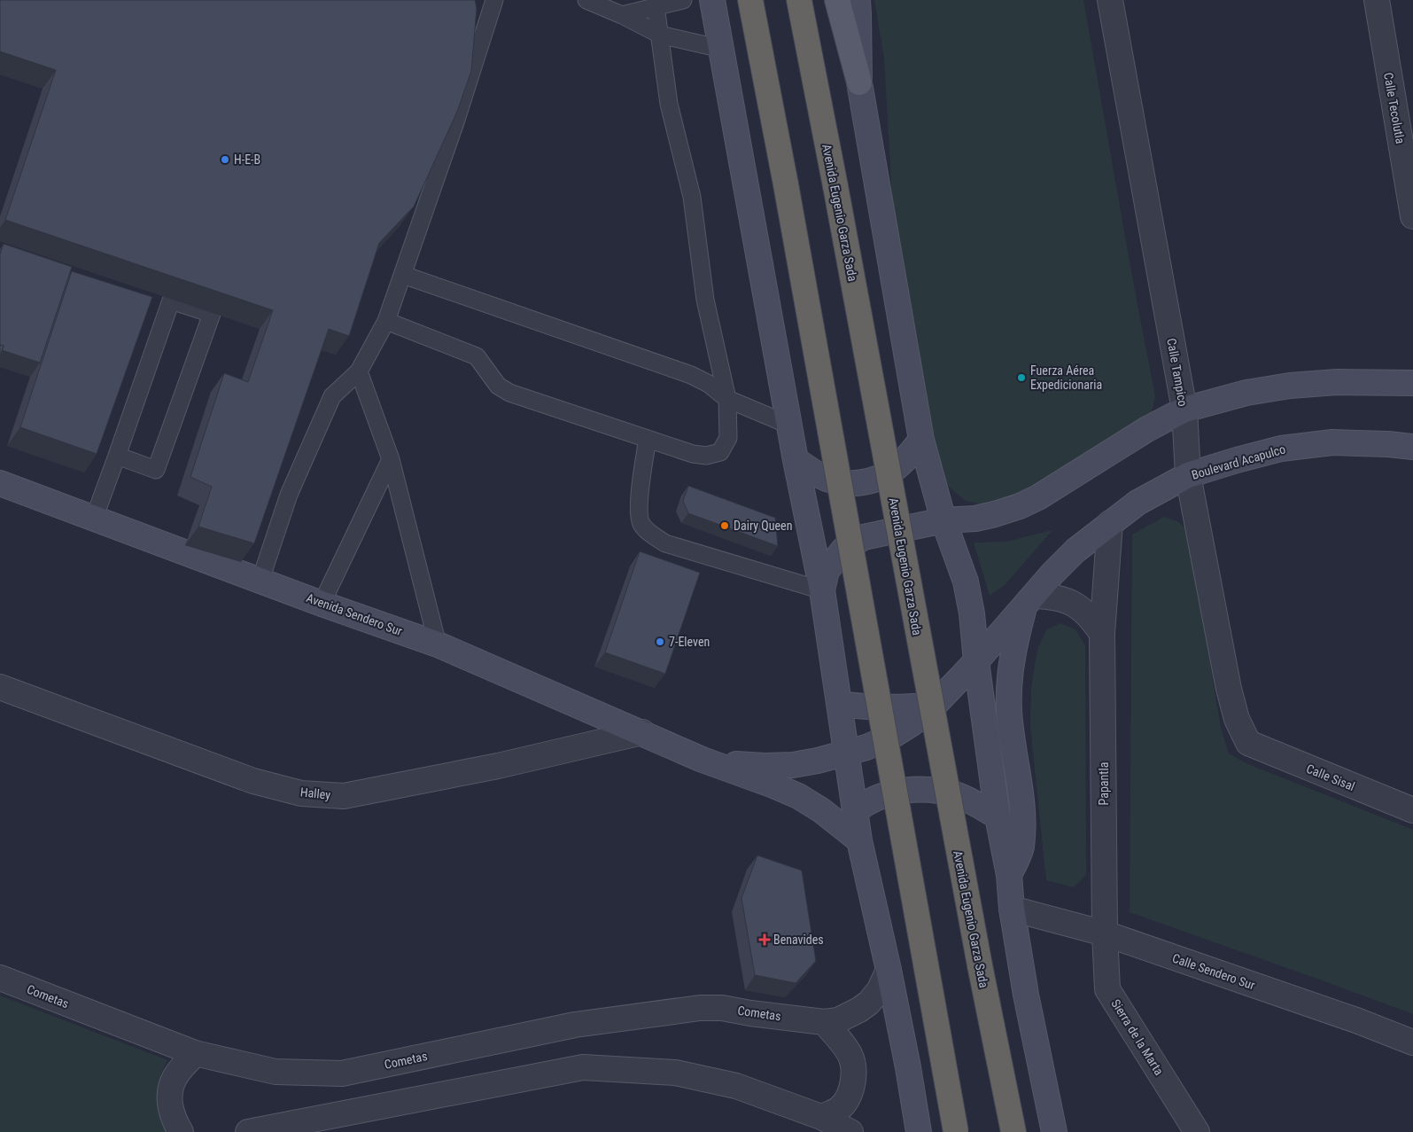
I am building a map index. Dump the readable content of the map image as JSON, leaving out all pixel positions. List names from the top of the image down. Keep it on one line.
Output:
{"streets":{"highway":["Avenida Eugenio Garza Sada"],"main road":["Boulevard Acapulco","Avenida Sendero Sur"],"street":["Calle Tecolutla","Calle Tampico","Calle Sisal","Papantla","Halley","Calle Sendero Sur","Cometas","Sierra de la Marta"]},"crossings":[["Calle Tampico","Boulevard Acapulco"],["Calle Tampico","Calle Sisal"],["Boulevard Acapulco","Avenida Sendero Sur"],["Boulevard Acapulco","Papantla"],["Avenida Sendero Sur","Halley"],["Papantla","Calle Sendero Sur"],["Papantla","Sierra de la Marta"],["Calle Sendero Sur","Sierra de la Marta"]],"places":{"other":["H-E-B","Fuerza Aérea Expedicionaria","Dairy Queen","7-Eleven"],"health":["Benavides"]}}
